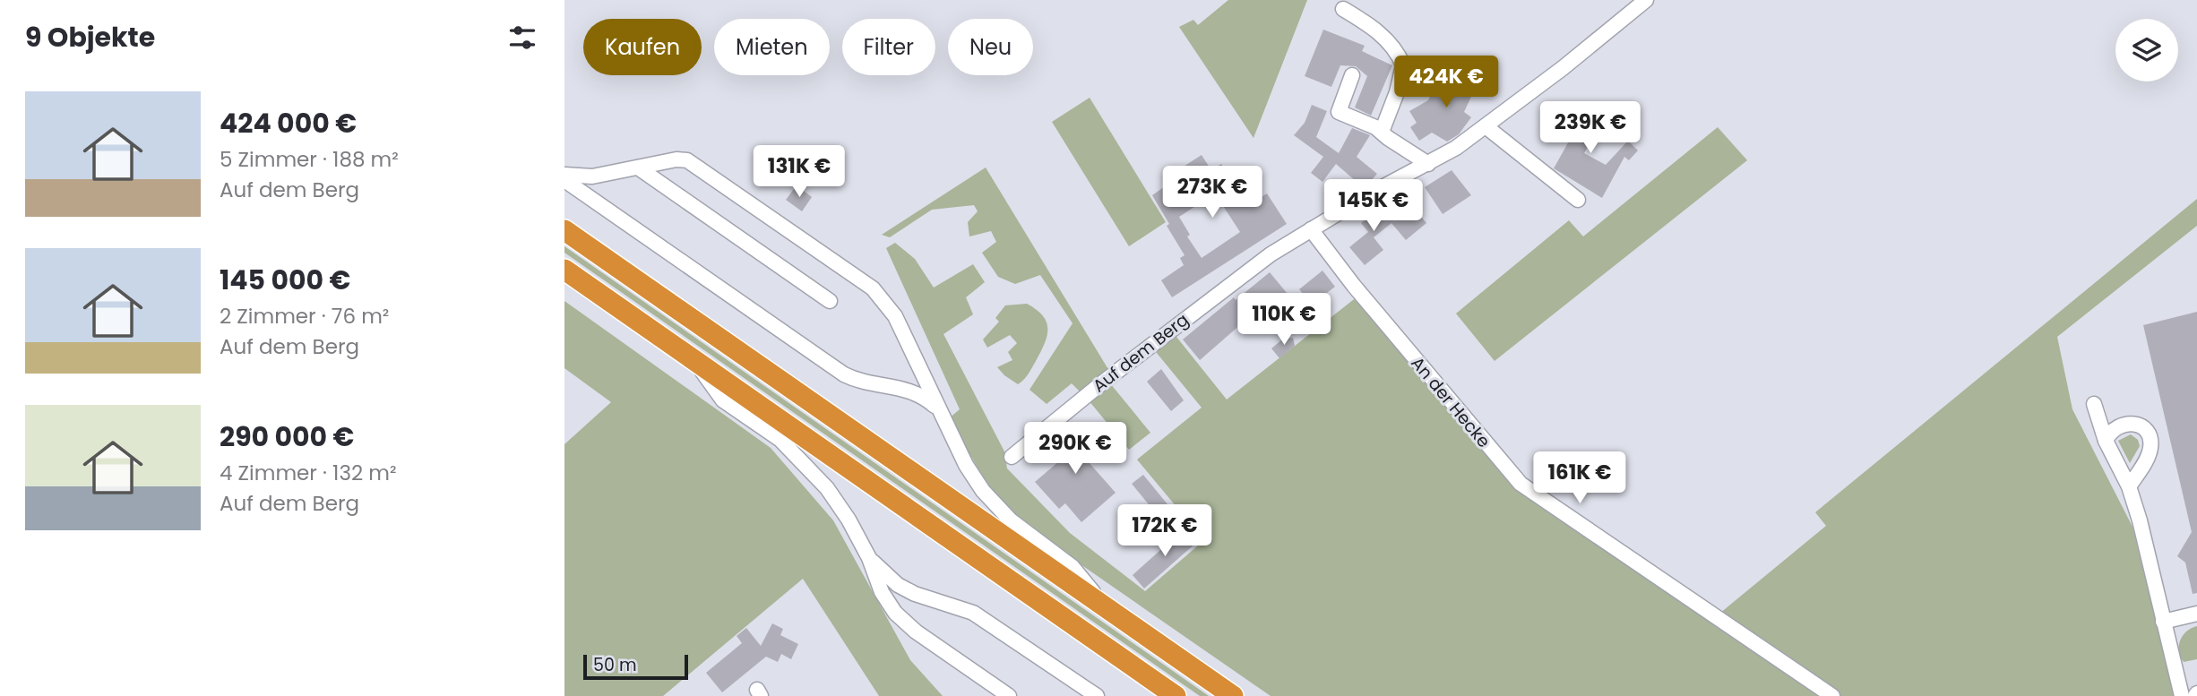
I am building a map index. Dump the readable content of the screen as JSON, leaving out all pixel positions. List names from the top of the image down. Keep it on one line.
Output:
{"streets":{"street":["Auf dem Berg","An der Hecke"]},"crossings":[["Auf dem Berg","An der Hecke"]],"scale_bar":"50 m","page":{"heading":"9 Objekte","chip":["Kaufen","Mieten","Filter","Neu"],"price":["424K €","239K €","131K €","273K €","145K €","110K €","290K €","161K €","172K €"],"list":[{"name":"424 000 €","note":"5 Zimmer · 188 m² · Auf dem Berg"},{"name":"145 000 €","note":"2 Zimmer · 76 m² · Auf dem Berg"},{"name":"290 000 €","note":"4 Zimmer · 132 m² · Auf dem Berg"}],"scale":"50 m"}}
